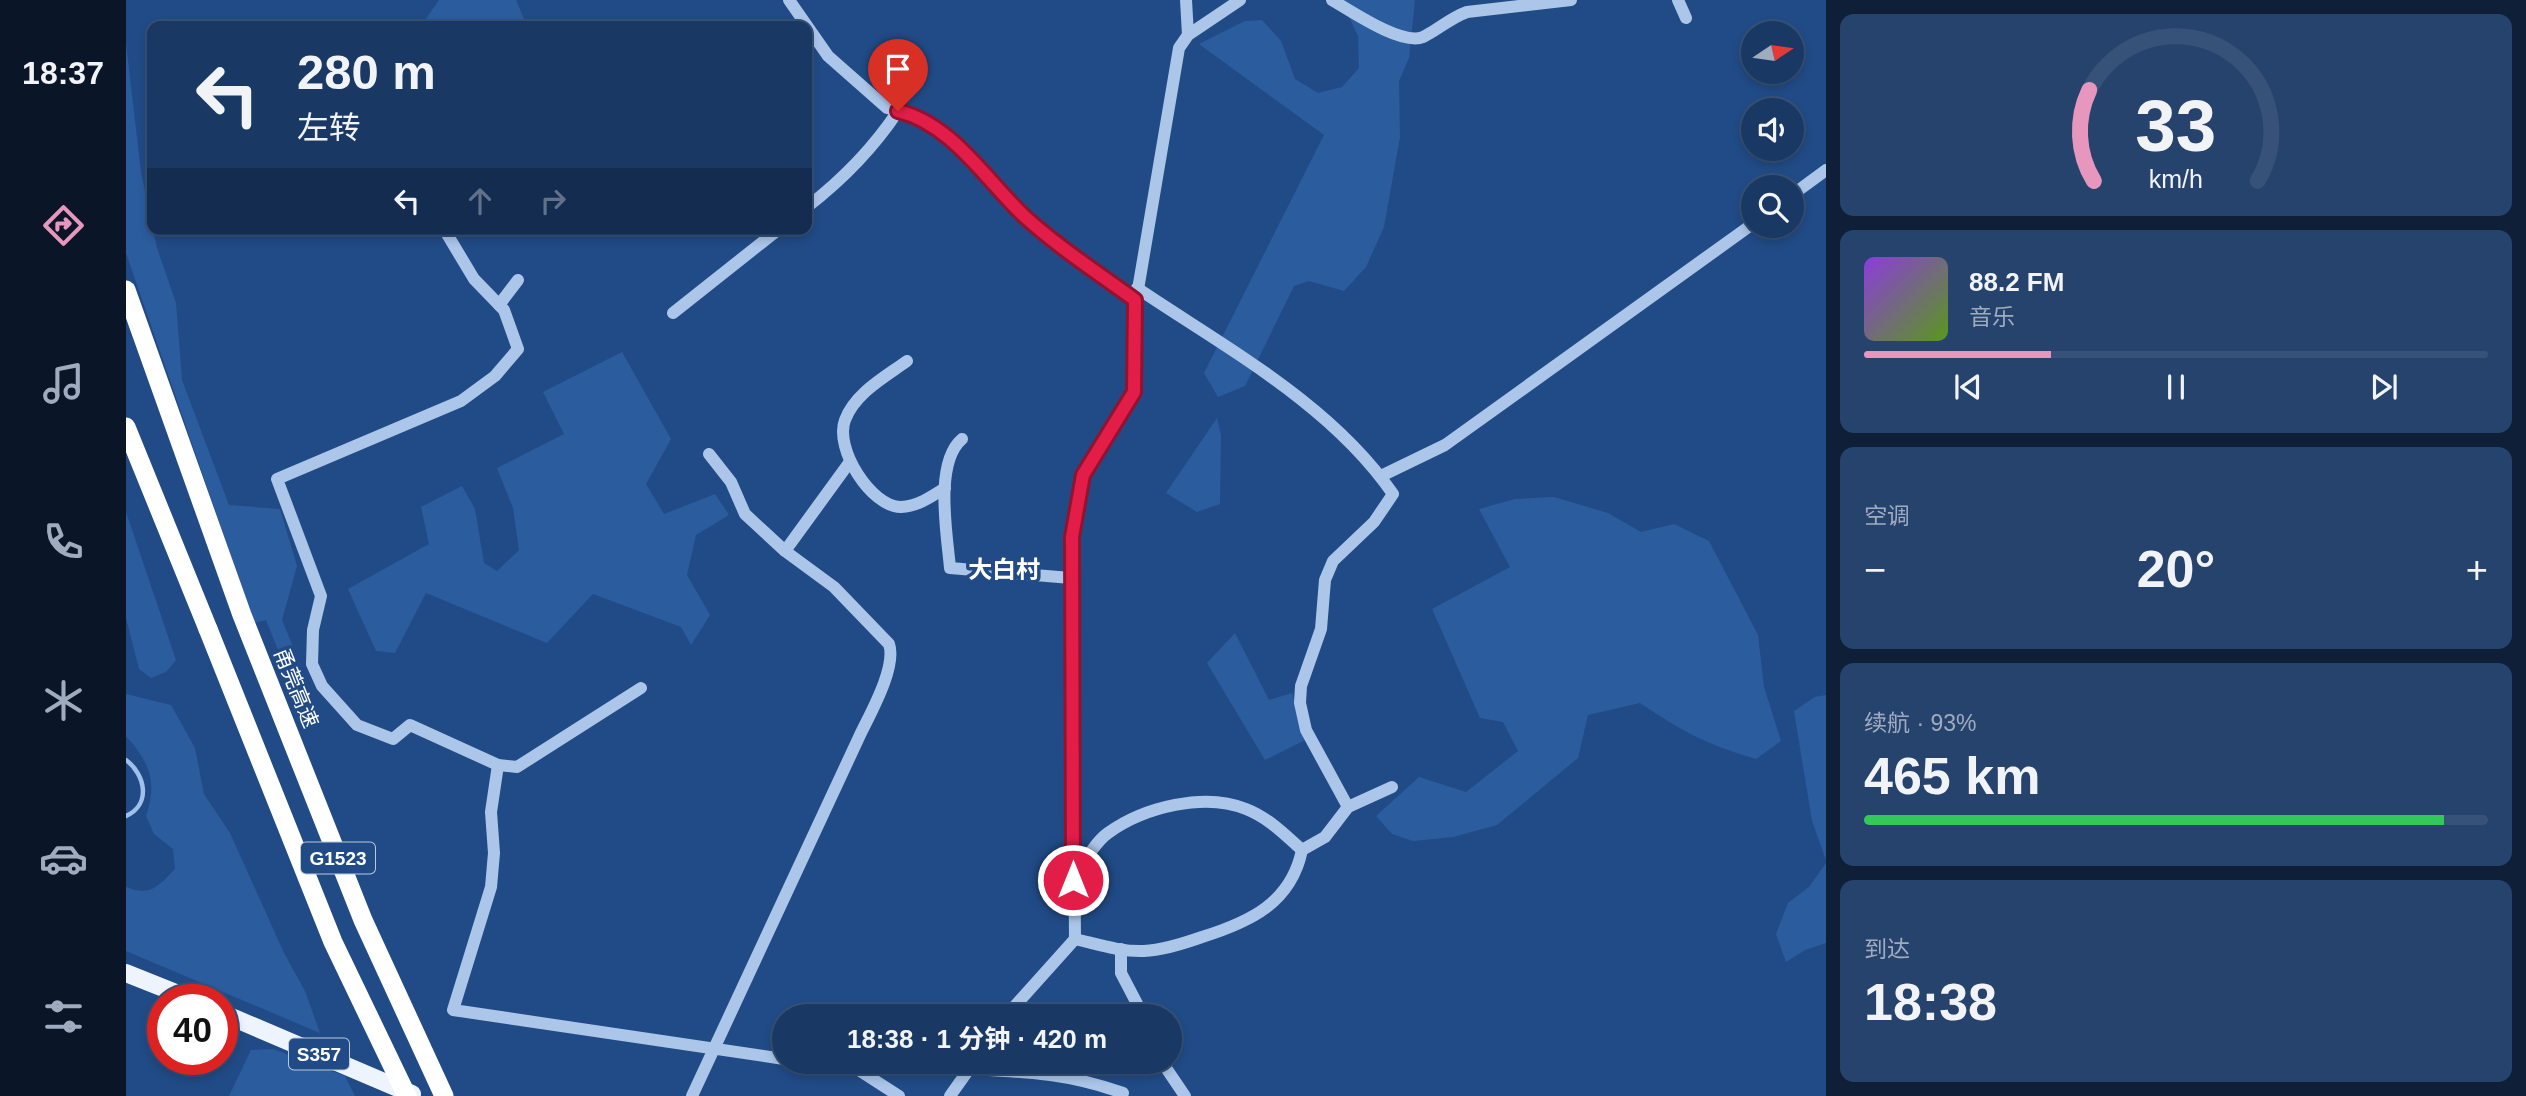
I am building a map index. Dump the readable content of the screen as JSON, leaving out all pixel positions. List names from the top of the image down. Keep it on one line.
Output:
{"streets":{"highway":["甬莞高速","G1523"],"main road":["S357"]},"districts":["大白村"],"north":"right","page":{"tabs":"18:37","turn":["280 m","左转"],"song":["88.2 FM","音乐"],"tile":["空调",["续航 · 93%","465 km"],["到达","18:38"]],"heat":["−","20°","+"],"limit":"40","trip":"18:38 · 1 分钟 · 420 m","gauge":["33","km/h"]}}
